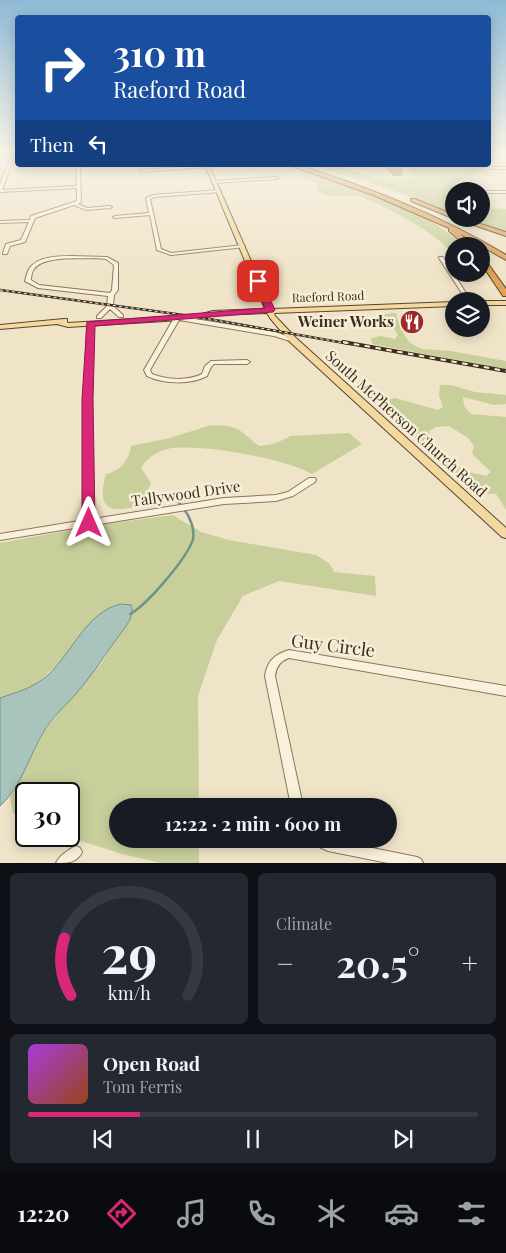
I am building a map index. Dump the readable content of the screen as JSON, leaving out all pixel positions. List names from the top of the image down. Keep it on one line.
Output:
{"streets":{"main road":["Raeford Road","South McPherson Church Road"],"street":["Tallywood Drive","Guy Circle"]},"crossings":[["Raeford Road","South McPherson Church Road"]],"places":{"restaurant":["Weiner Works"]},"page":{"turn":["310 m","Raeford Road"],"then":"Then","limit":"30","trip":"12:22 · 2 min · 600 m","tile":"Climate","heat":["−","20.5°","+"],"song":["Open Road","Tom Ferris"],"tabs":"12:20","gauge":["29","km/h"]}}
